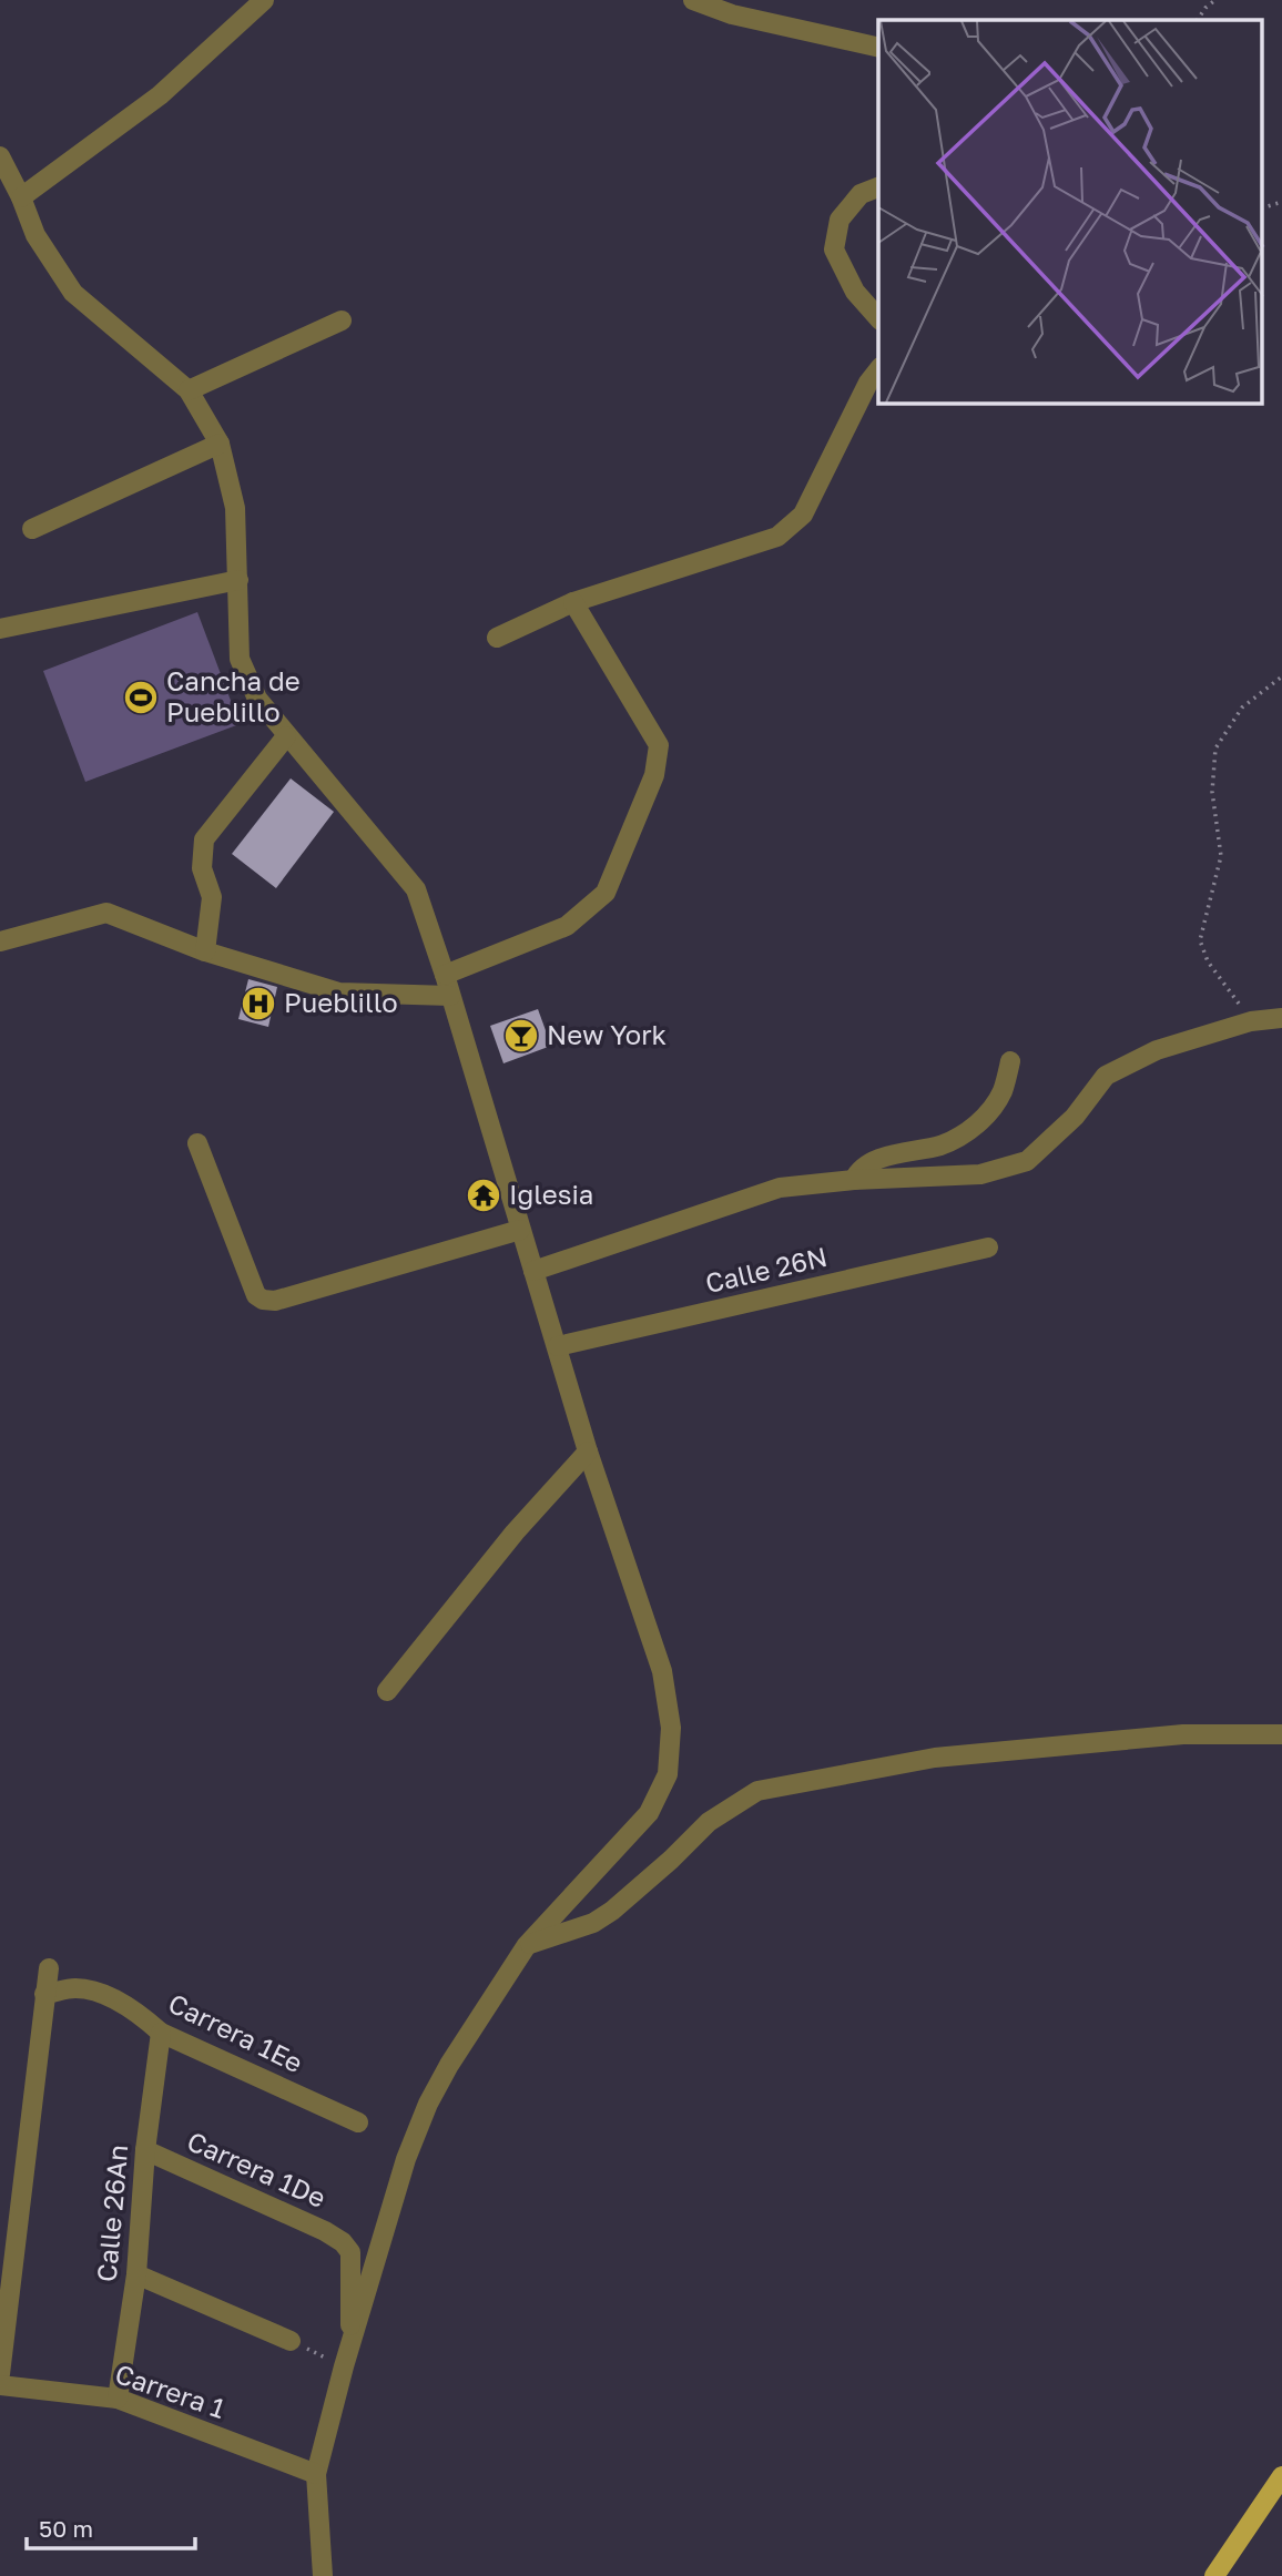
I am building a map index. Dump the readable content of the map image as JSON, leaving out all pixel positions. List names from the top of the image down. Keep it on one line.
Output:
{"streets":{"street":["Calle 26N","Carrera 1Ee","Carrera 1De","Calle 26An","Carrera 1"]},"crossings":[["Carrera 1Ee","Calle 26An"],["Carrera 1De","Calle 26An"],["Calle 26An","Carrera 1"]],"places":{"sports":["Cancha de Pueblillo"],"hospital":["Pueblillo"],"bar":["New York"],"temple":["Iglesia"]},"scale_bar":"50 m"}
